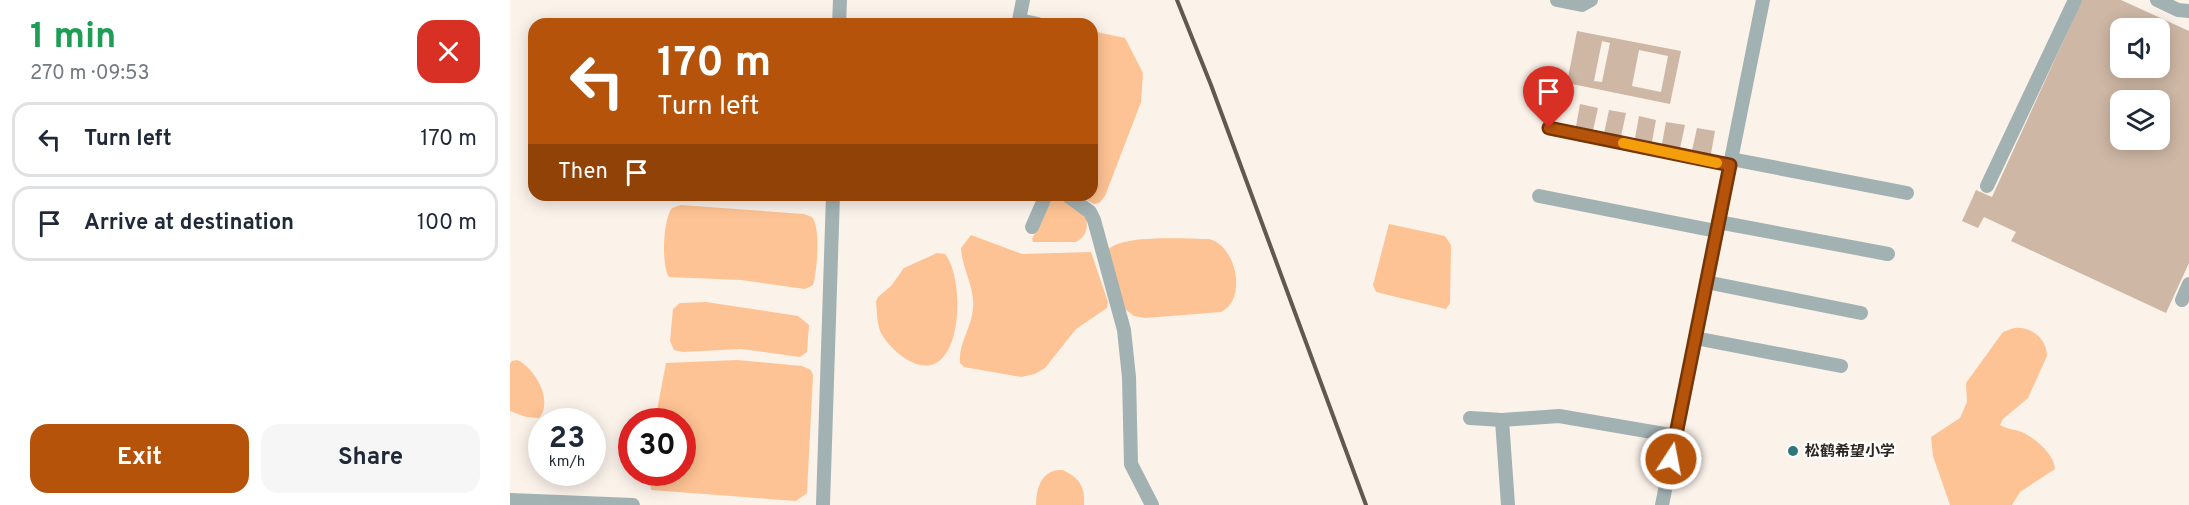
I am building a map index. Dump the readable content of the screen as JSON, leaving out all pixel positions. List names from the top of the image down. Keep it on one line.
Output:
{"places":["松鹤希望小学"],"page":{"heading":["1 min","270 m · 09:53"],"turn":["170 m","Turn left"],"list":[{"name":"Turn left","value":"170 m"},{"name":"Arrive at destination","value":"100 m"}],"then":"Then","speed":"23 km/h","limit":"30","buttons":["Exit","Share"]}}
